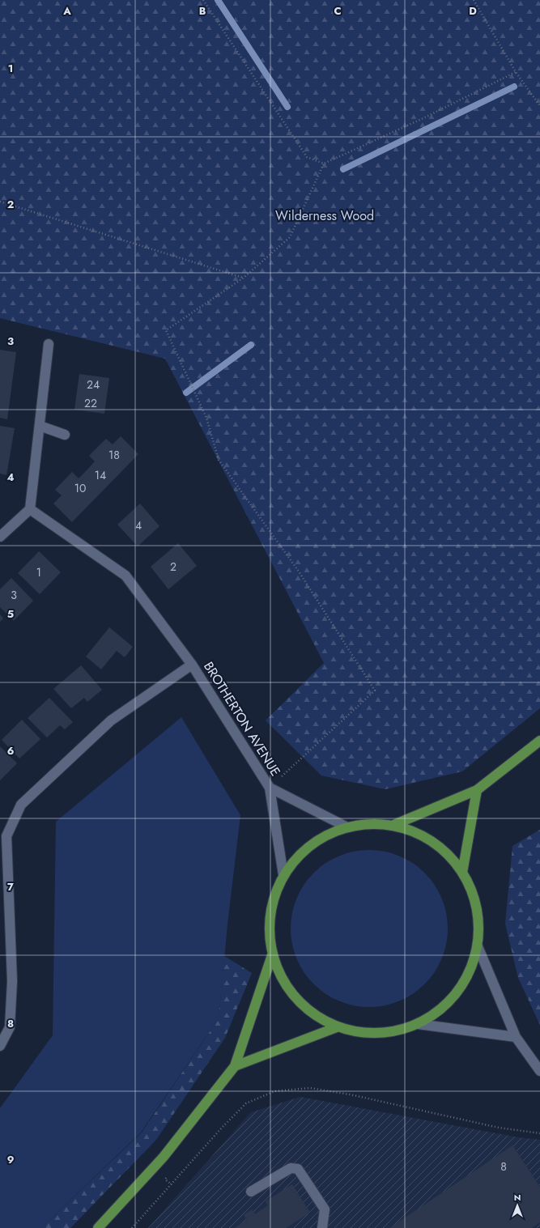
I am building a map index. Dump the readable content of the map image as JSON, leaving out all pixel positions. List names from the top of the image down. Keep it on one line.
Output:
{"streets":{"street":["BROTHERTON AVENUE"]},"parks":["Wilderness Wood"],"house_numbers":["24","22","18","14","10","4","2","1","3","8"],"north":"top","grid":{"columns":["A","B","C","D"],"rows":["1","2","3","4","5","6","7","8","9"]}}
